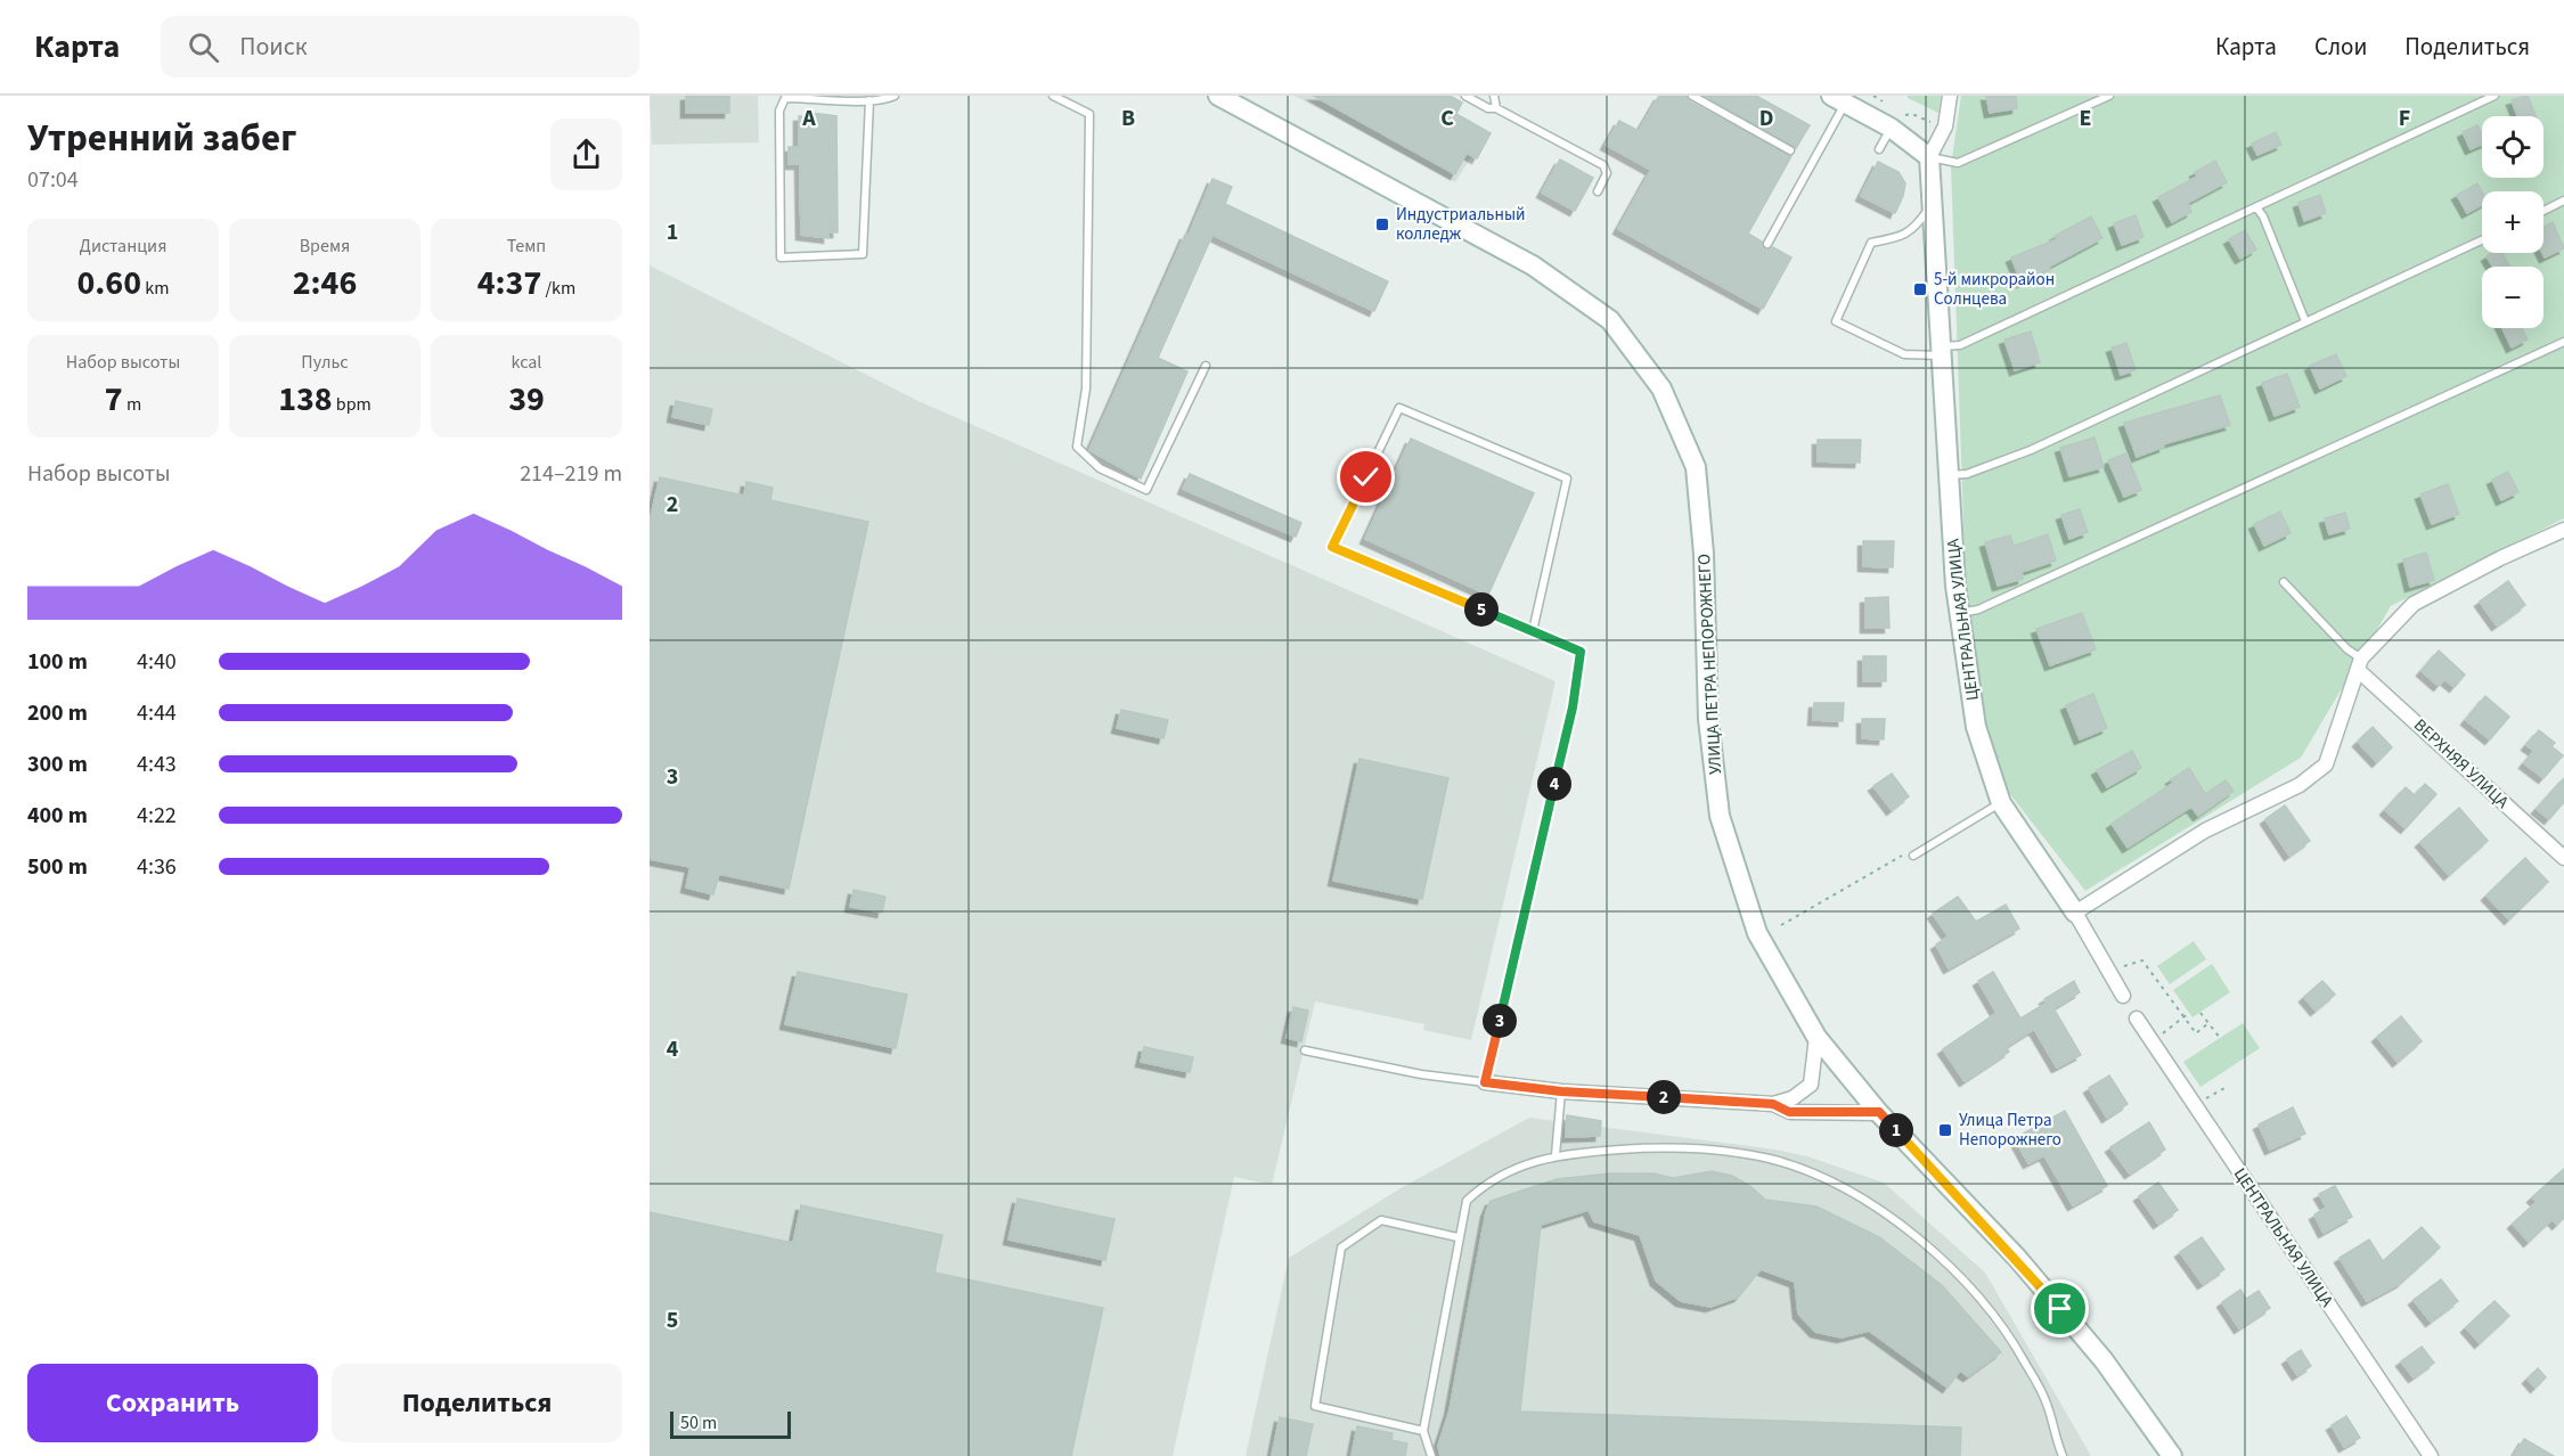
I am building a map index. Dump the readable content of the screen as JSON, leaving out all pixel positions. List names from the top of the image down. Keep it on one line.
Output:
{"streets":{"street":["ЦЕНТРАЛЬНАЯ УЛИЦА","УЛИЦА ПЕТРА НЕПОРОЖНЕГО","ВЕРХНЯЯ УЛИЦА"]},"places":{"transit":["Индустриальный колледж","5-й микрорайон Солнцева","Улица Петра Непорожнего"]},"scale_bar":"50 m","page":{"header":"Карта","search":"Поиск","nav":["Карта","Слои","Поделиться"],"heading":["Утренний забег","07:04"],"map_buttons":["+","−"],"stats":[["Дистанция","0.60 km"],["Время","2:46"],["Темп","4:37 /km"],["Набор высоты","7 m"],["Пульс","138 bpm"],["kcal","39"]],"chart":["Набор высоты","214–219 m"],"pins":["5","4","3","2","1"],"list":[{"name":"100 m","note":"4:40"},{"name":"200 m","note":"4:44"},{"name":"300 m","note":"4:43"},{"name":"400 m","note":"4:22"},{"name":"500 m","note":"4:36"}],"buttons":["Сохранить","Поделиться"],"scale":"50 m"},"grid":{"columns":["A","B","C","D","E","F"],"rows":["1","2","3","4","5"]}}
